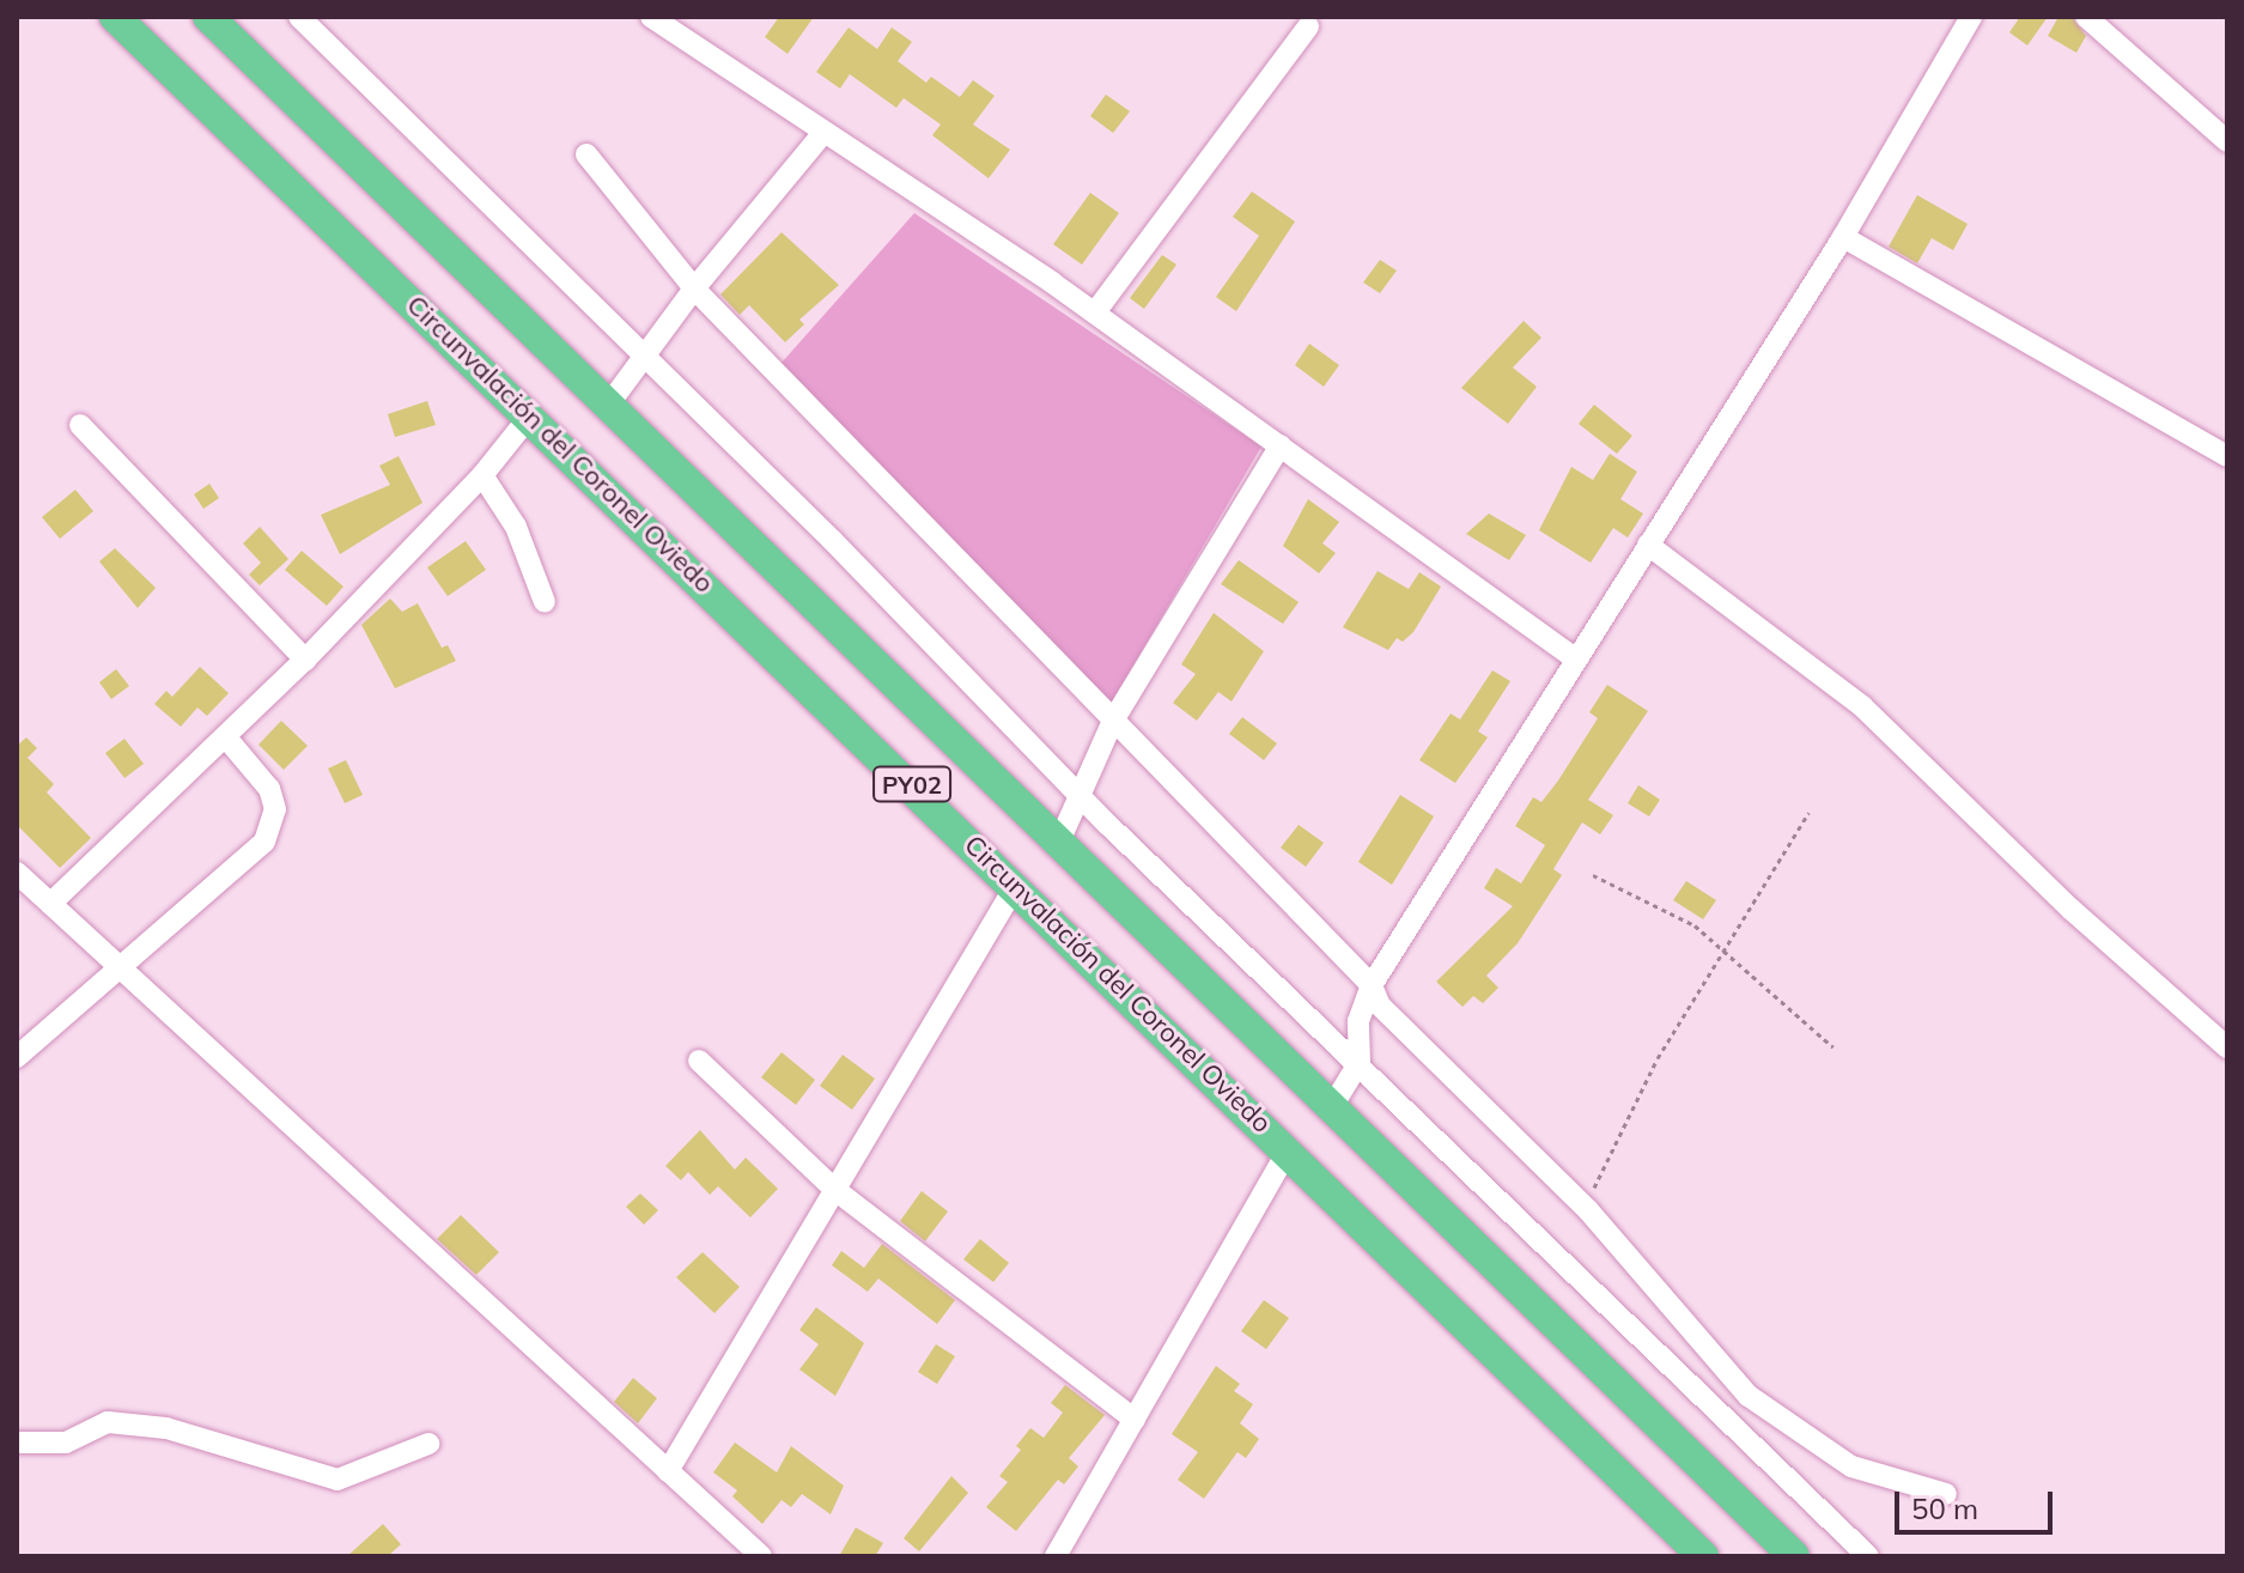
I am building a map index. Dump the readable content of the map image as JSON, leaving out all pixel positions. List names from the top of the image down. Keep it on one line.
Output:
{"streets":{"highway":["Circunvalación del Coronel Oviedo","PY02"]},"scale_bar":"50 m"}
